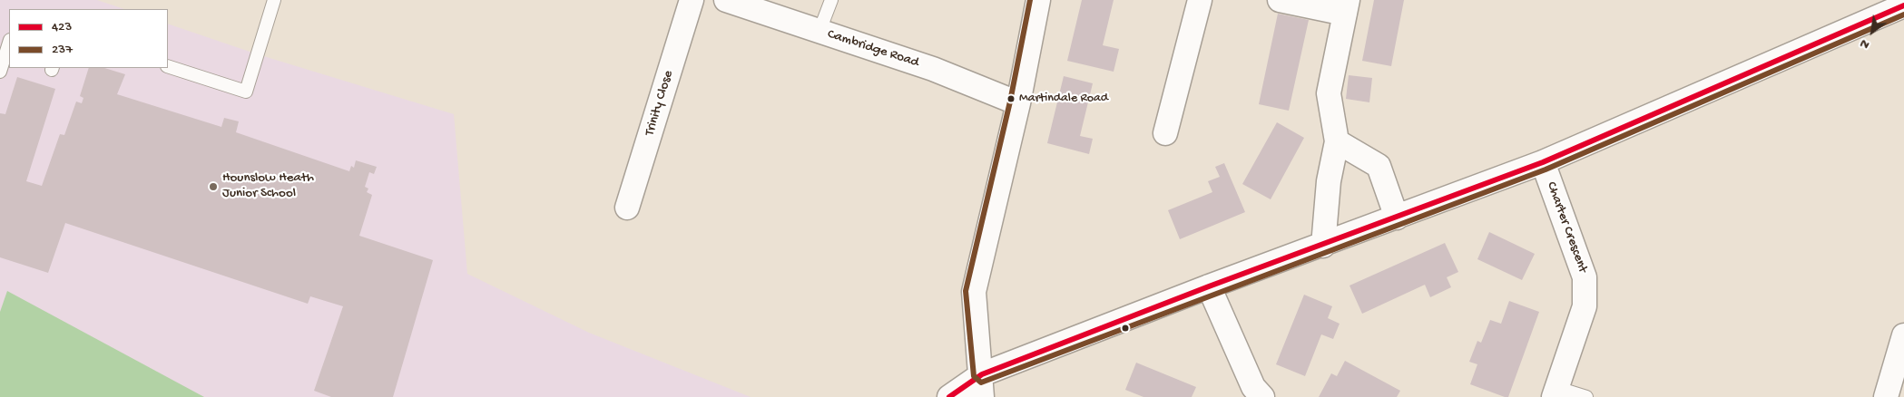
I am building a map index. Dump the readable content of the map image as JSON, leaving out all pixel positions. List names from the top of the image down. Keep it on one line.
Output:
{"streets":{"street":["Cambridge Road","Trinity Close","Charter Crescent"]},"places":["Martindale Road","Hounslow Heath Junior School"],"lines":["transit line 237","transit line 423"],"legend":["423","237"],"north":"bottom left"}
